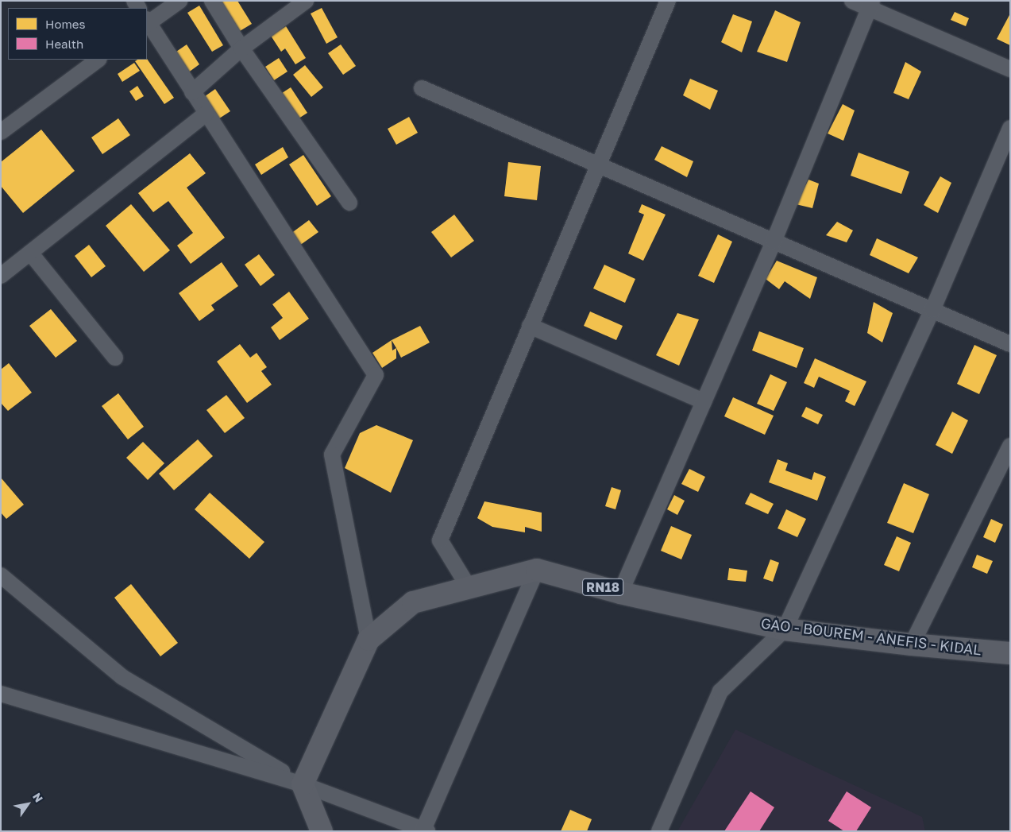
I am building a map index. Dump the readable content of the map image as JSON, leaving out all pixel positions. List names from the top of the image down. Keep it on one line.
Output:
{"streets":{"main road":["RN18","GAO - BOUREM - ANEFIS - KIDAL"]},"legend":["Homes","Health"],"north":"top right"}
